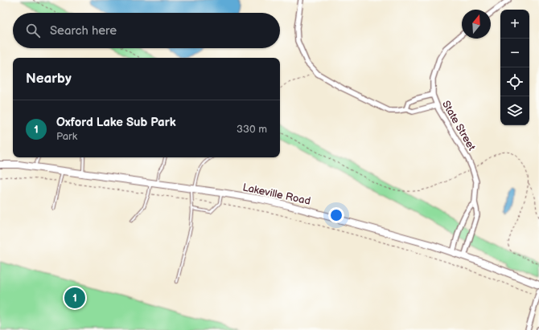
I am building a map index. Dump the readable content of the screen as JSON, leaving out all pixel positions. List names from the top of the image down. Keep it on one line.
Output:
{"streets":{"main road":["Lakeville Road"],"street":["State Street"]},"crossings":[["State Street","Lakeville Road"]],"north":"top","page":{"map_buttons":["+","−"],"search":"Search here","heading":"Nearby","list":[{"mark":"1","name":"Oxford Lake Sub Park","note":"Park","value":"330 m"}],"pins":"1"}}
